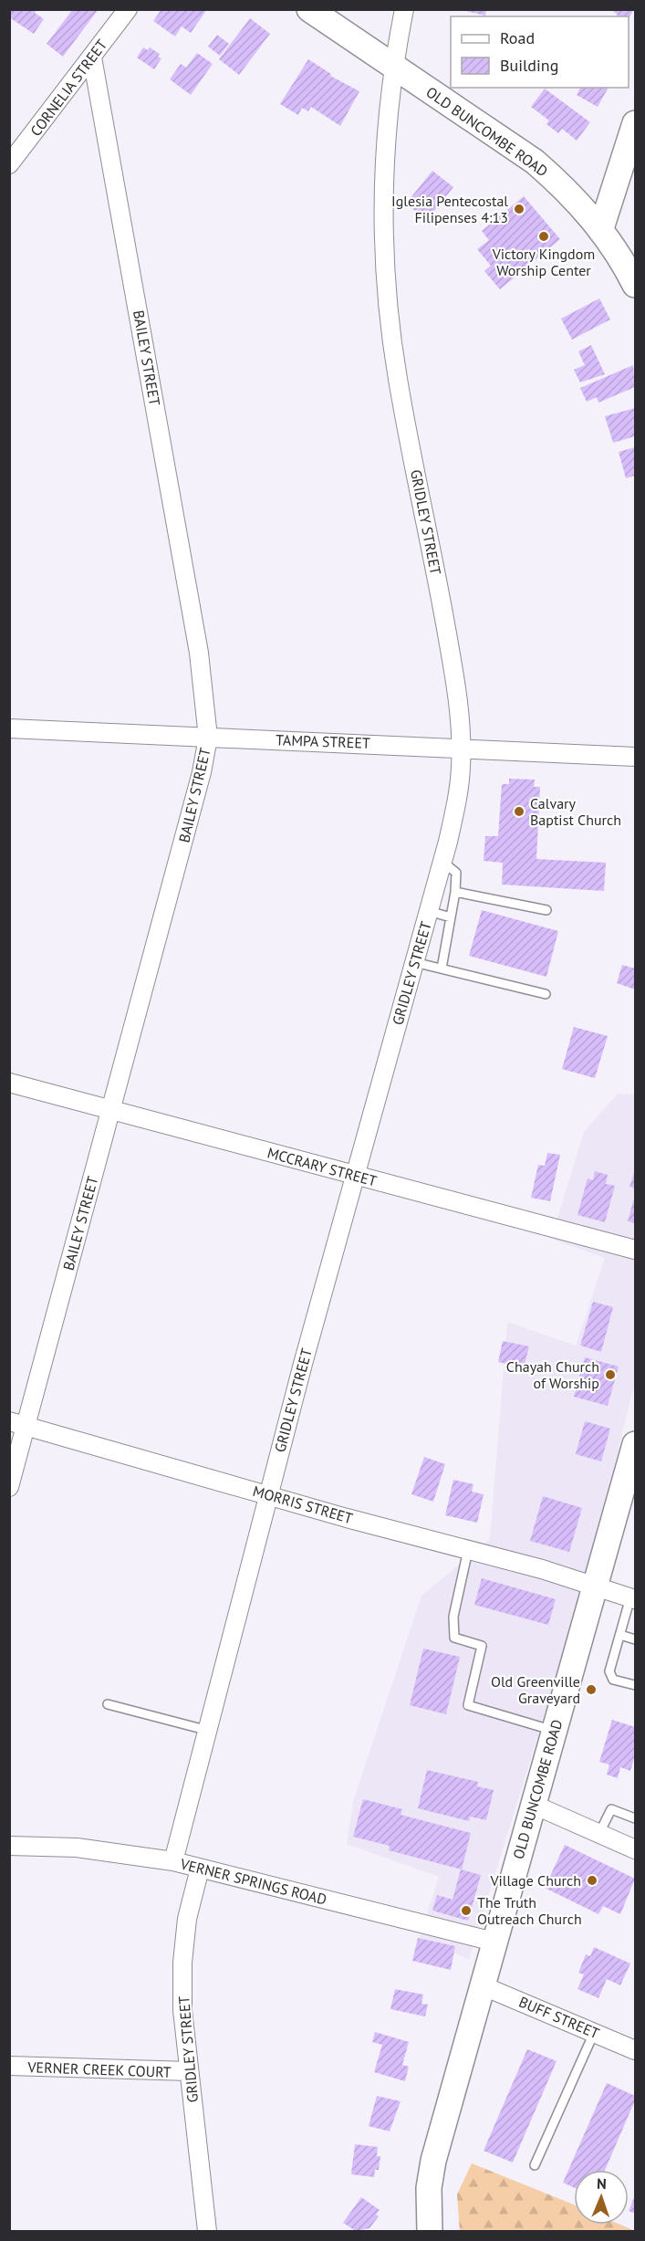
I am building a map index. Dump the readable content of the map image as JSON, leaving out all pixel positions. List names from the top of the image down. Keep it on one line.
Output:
{"streets":{"street":["CORNELIA STREET","OLD BUNCOMBE ROAD","BAILEY STREET","GRIDLEY STREET","TAMPA STREET","MCCRARY STREET","MORRIS STREET","VERNER SPRINGS ROAD","BUFF STREET","VERNER CREEK COURT"]},"crossings":[["CORNELIA STREET","BAILEY STREET"],["OLD BUNCOMBE ROAD","GRIDLEY STREET"],["OLD BUNCOMBE ROAD","MORRIS STREET"],["OLD BUNCOMBE ROAD","VERNER SPRINGS ROAD"],["OLD BUNCOMBE ROAD","BUFF STREET"],["BAILEY STREET","TAMPA STREET"],["BAILEY STREET","MCCRARY STREET"],["BAILEY STREET","MORRIS STREET"],["GRIDLEY STREET","TAMPA STREET"],["GRIDLEY STREET","MCCRARY STREET"],["GRIDLEY STREET","MORRIS STREET"],["GRIDLEY STREET","VERNER SPRINGS ROAD"],["GRIDLEY STREET","VERNER CREEK COURT"]],"places":["Iglesia Pentecostal Filipenses 4:13","Victory Kingdom Worship Center","Calvary Baptist Church","Chayah Church of Worship","Old Greenville Graveyard","Village Church","The Truth Outreach Church"],"legend":["Road","Building"],"north":"top"}
